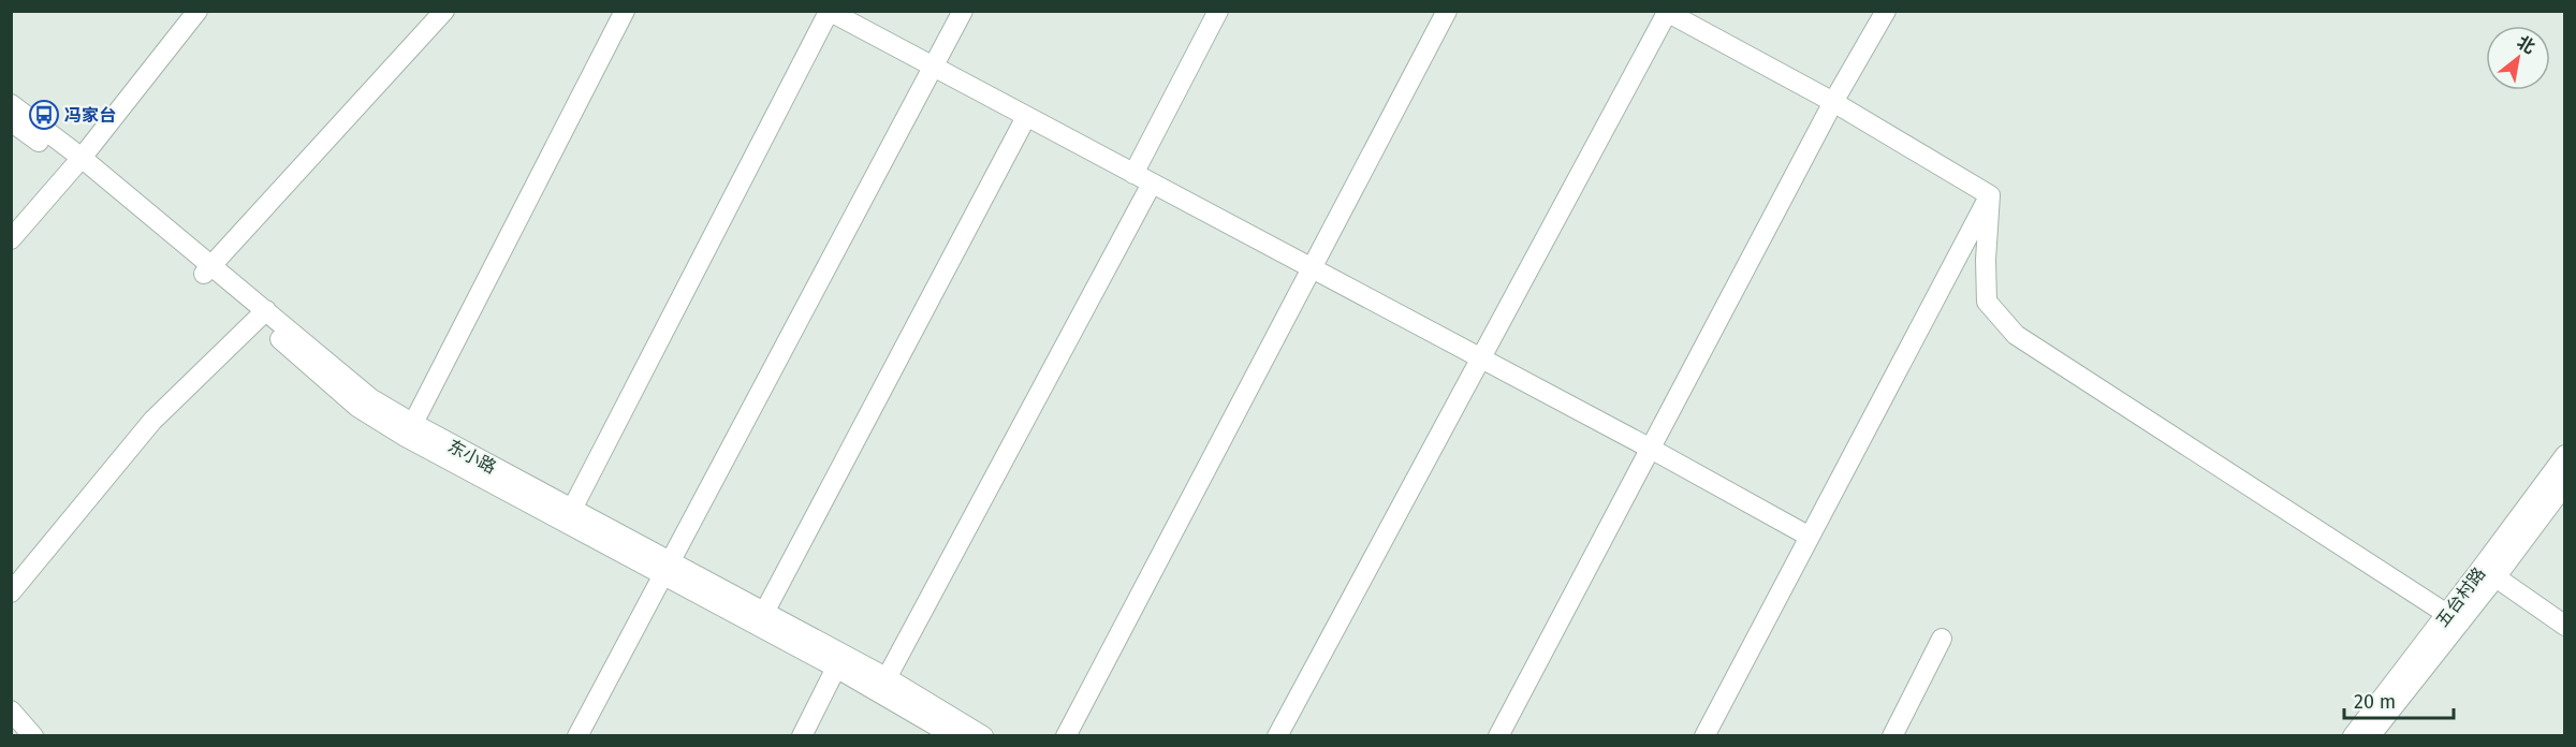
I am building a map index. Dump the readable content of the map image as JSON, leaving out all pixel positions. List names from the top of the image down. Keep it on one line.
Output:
{"streets":{"street":["东小路","五台村路"]},"places":{"bus stop":["冯家台"]},"scale_bar":"20 m","north":"top right"}
